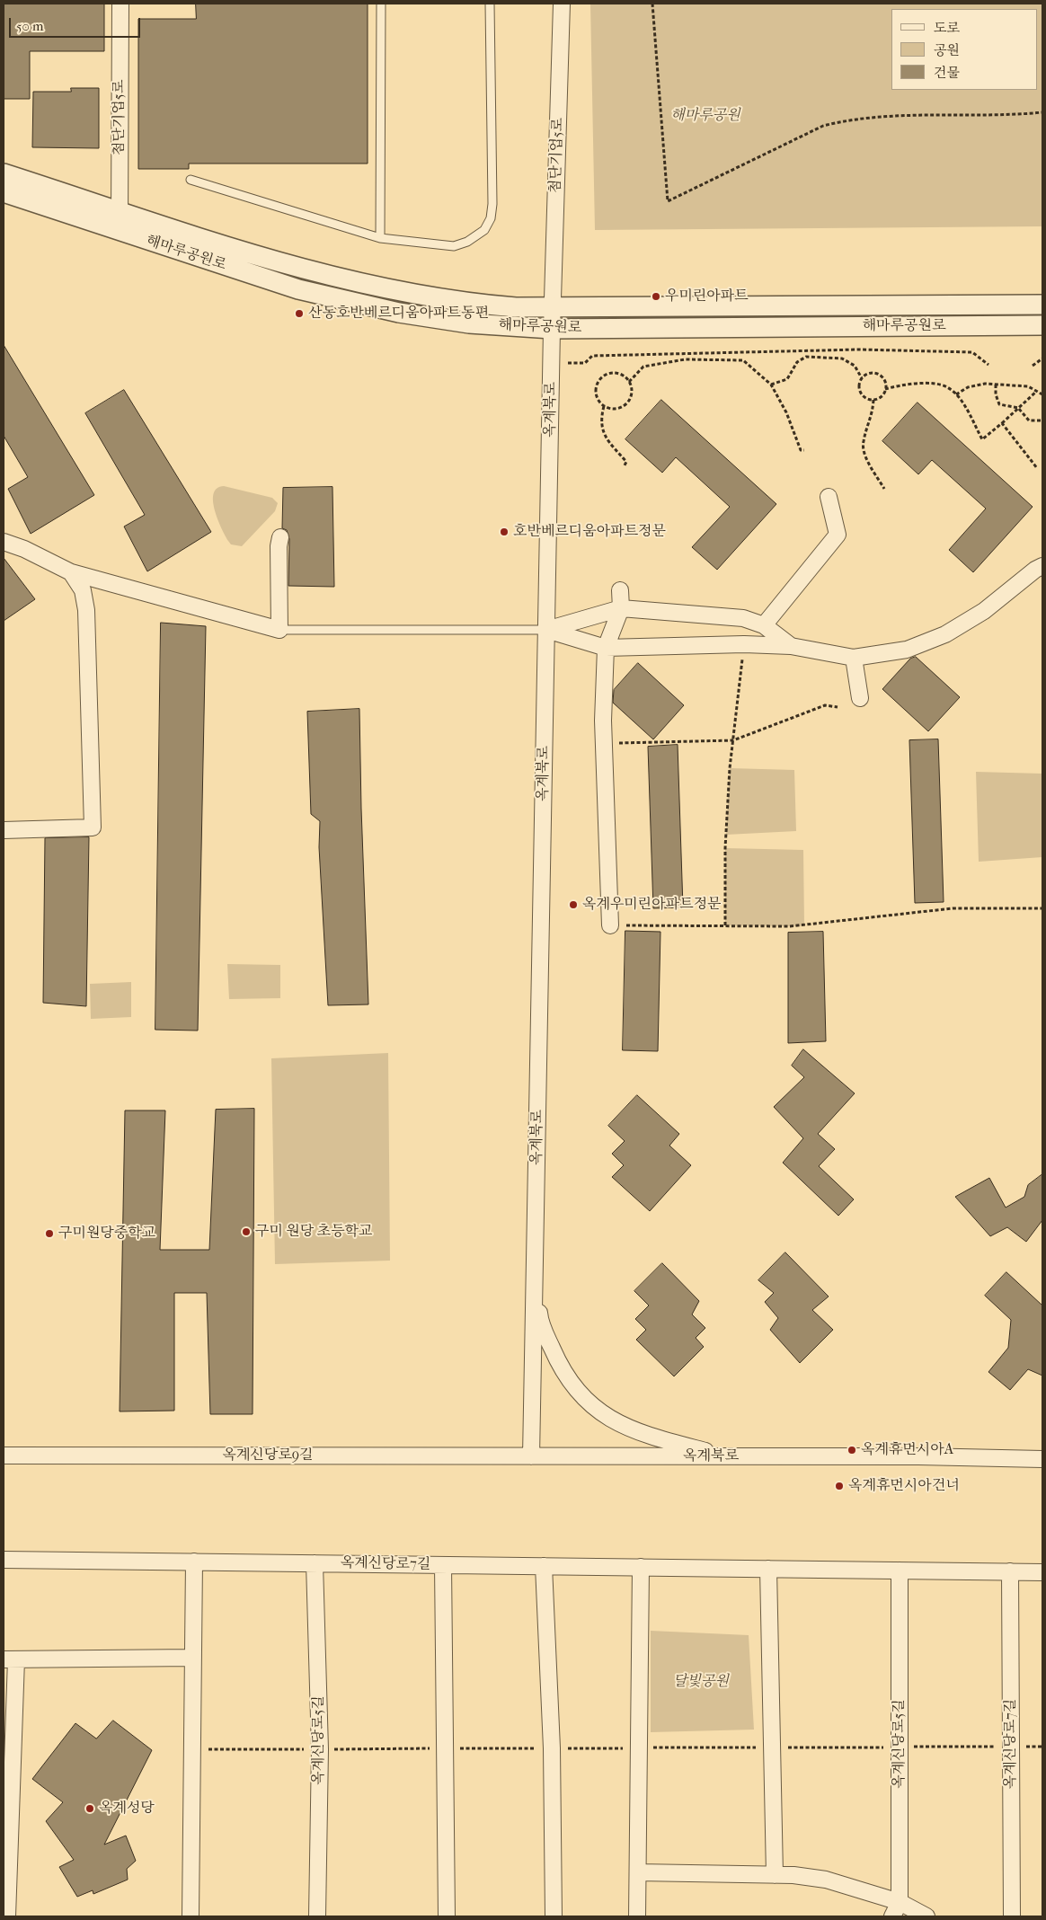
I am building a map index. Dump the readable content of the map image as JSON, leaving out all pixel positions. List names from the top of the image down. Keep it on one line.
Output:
{"streets":{"street":["첨단기업5로","해마루공원로","옥계북로","옥계신당로9길","옥계신당로7길","옥계신당로5길"]},"crossings":[["첨단기업5로","해마루공원로"],["첨단기업5로","옥계북로"],["해마루공원로","옥계북로"],["옥계북로","옥계신당로9길"],["옥계신당로7길","옥계신당로5길"]],"parks":["해마루공원","달빛공원"],"places":["우미린아파트","산동호반베르디움아파트동편","호반베르디움아파트정문","옥계우미린아파트정문","구미 원당 초등학교","구미원당중학교","옥계휴먼시아A","옥계휴먼시아건너","옥계성당"],"legend":["도로","공원","건물"],"scale_bar":"50 m"}
